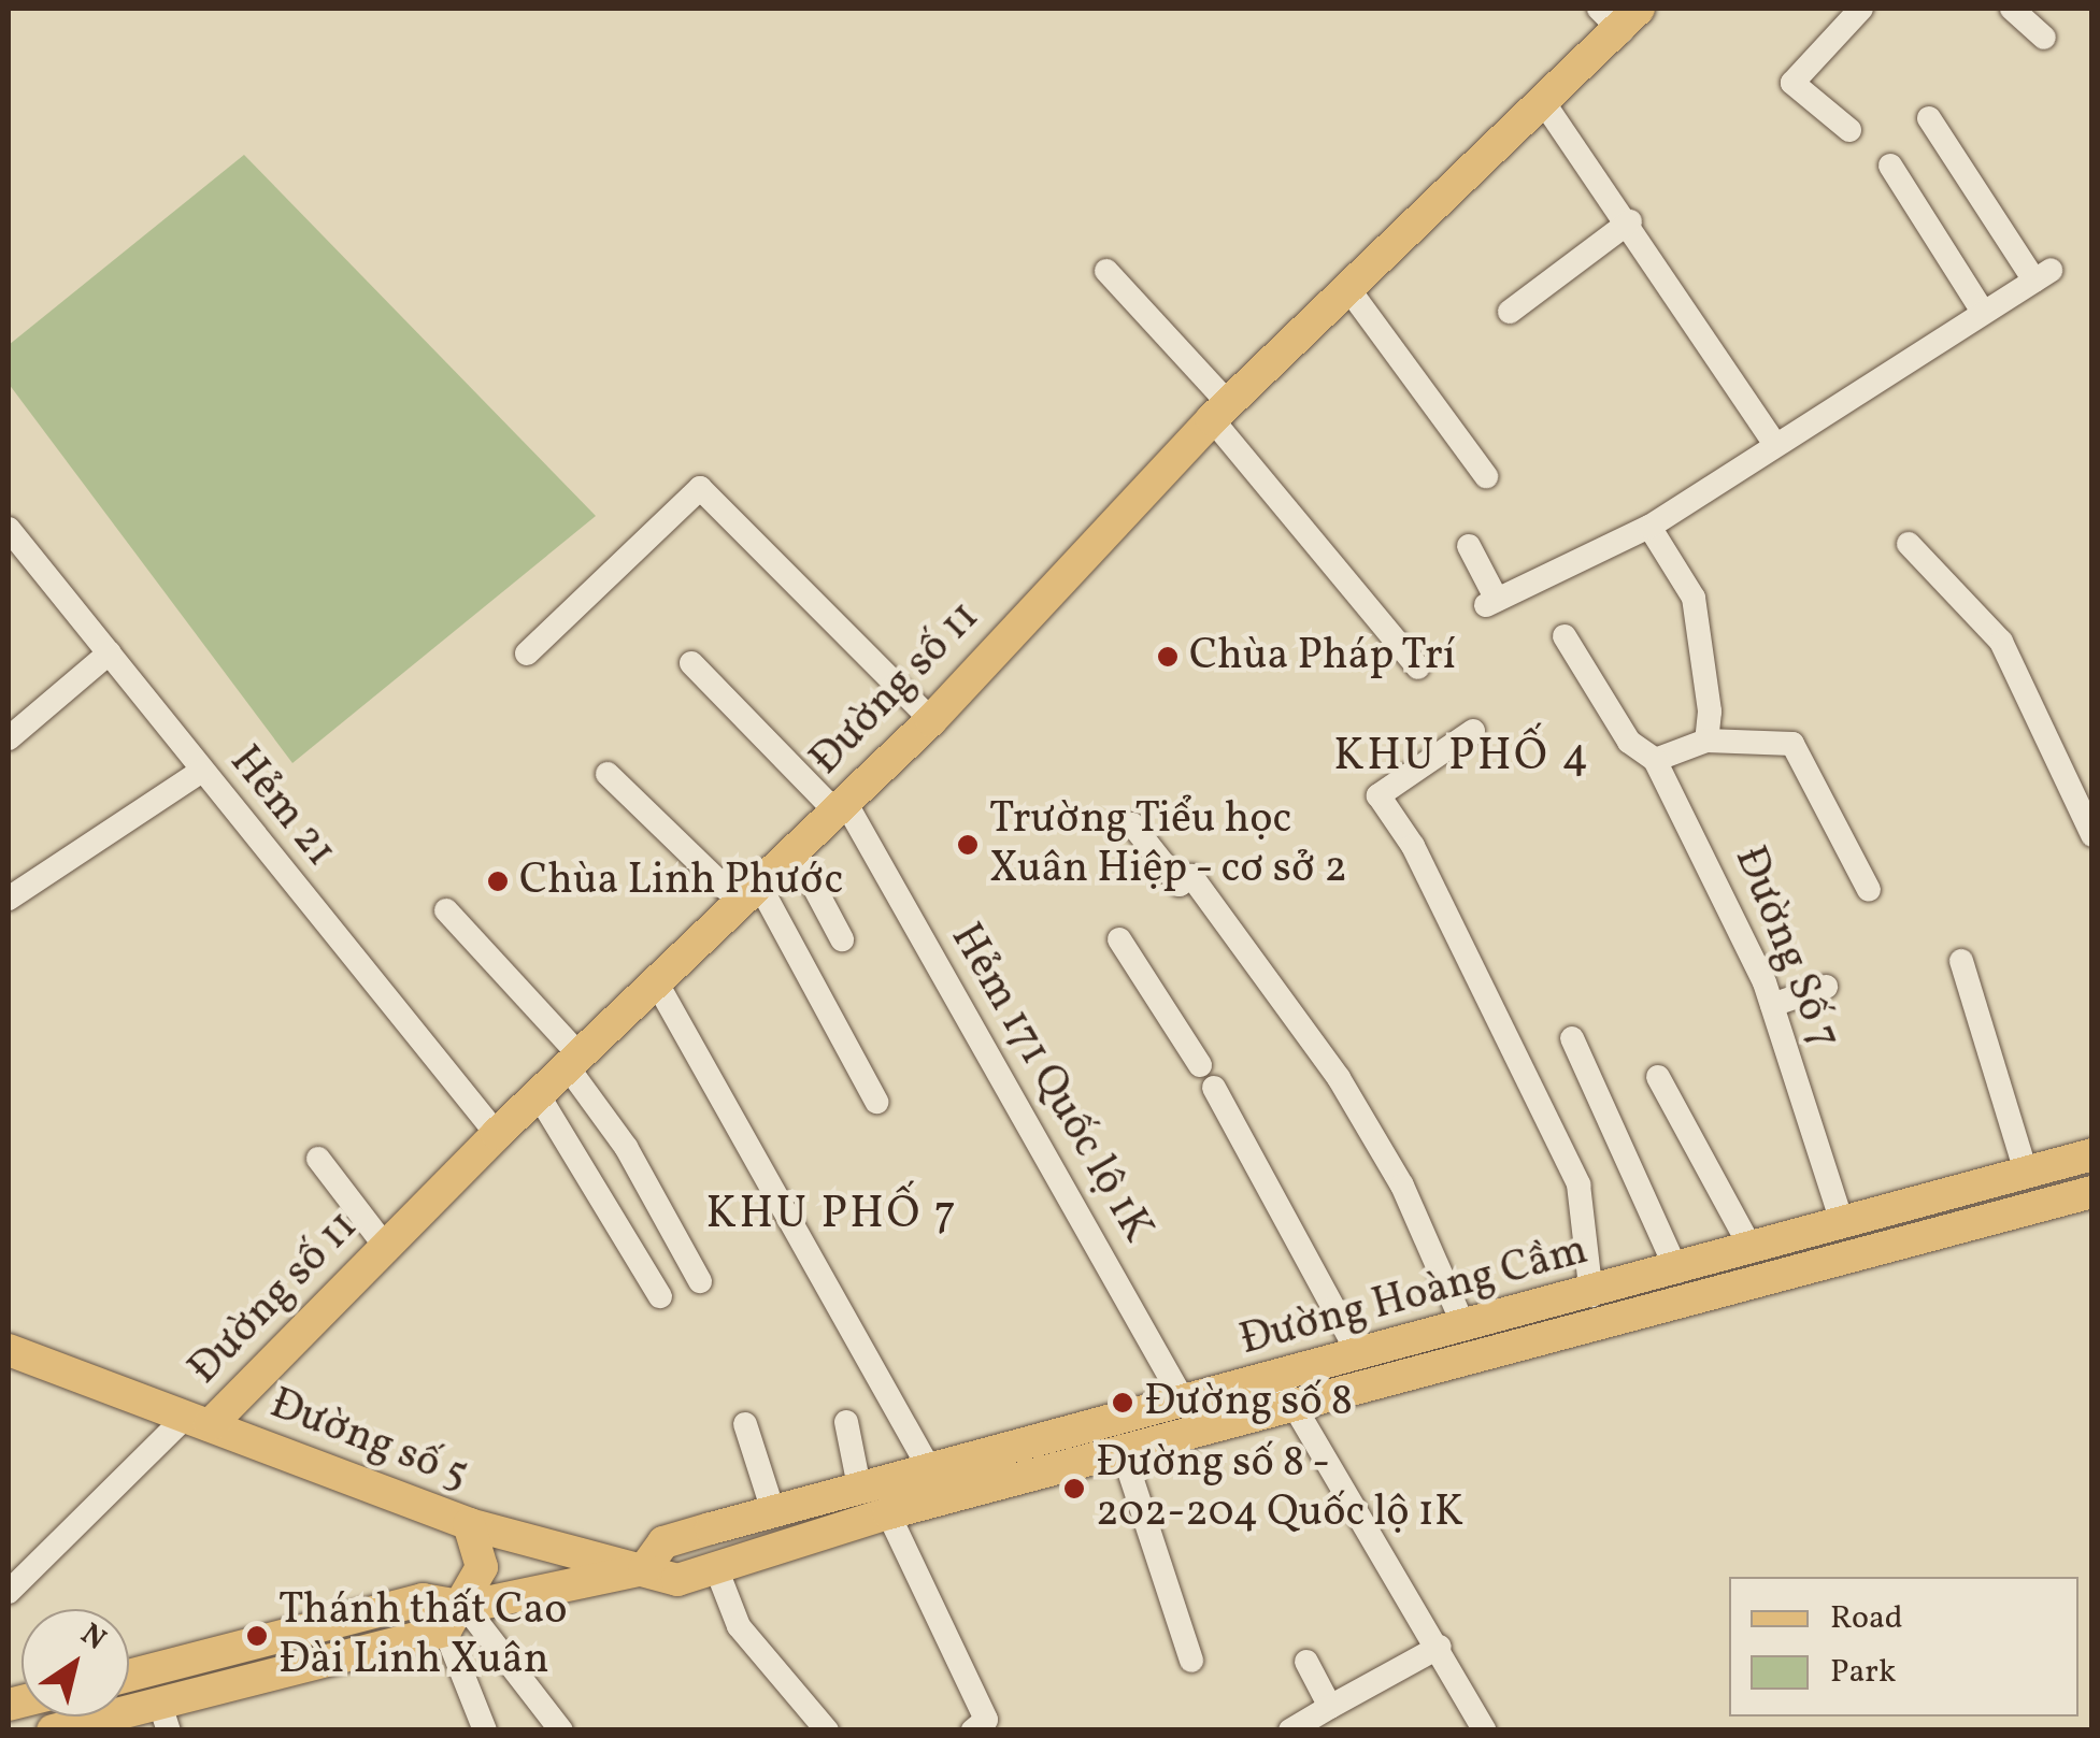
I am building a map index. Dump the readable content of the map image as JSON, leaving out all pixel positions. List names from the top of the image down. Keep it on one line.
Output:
{"streets":{"main road":["Đường số 11","Đường Hoàng Cầm","Đường số 5"],"street":["Hẻm 21","Đường Số 7","Hẻm 171 Quốc lộ 1K"]},"crossings":[["Đường số 11","Hẻm 21"],["Đường số 11","Hẻm 171 Quốc lộ 1K"],["Đường số 11","Đường số 5"],["Đường Số 7","Đường Hoàng Cầm"],["Hẻm 171 Quốc lộ 1K","Đường Hoàng Cầm"],["Đường Hoàng Cầm","Đường số 5"]],"districts":["KHU PHỐ 4","KHU PHỐ 7"],"places":["Chùa Pháp Trí","Trường Tiểu học Xuân Hiệp - cơ sở 2","Chùa Linh Phước","Đường số 8","Đường số 8 - 202-204 Quốc lộ 1K","Thánh thất Cao Đài Linh Xuân"],"legend":["Road","Park"],"north":"top right"}
